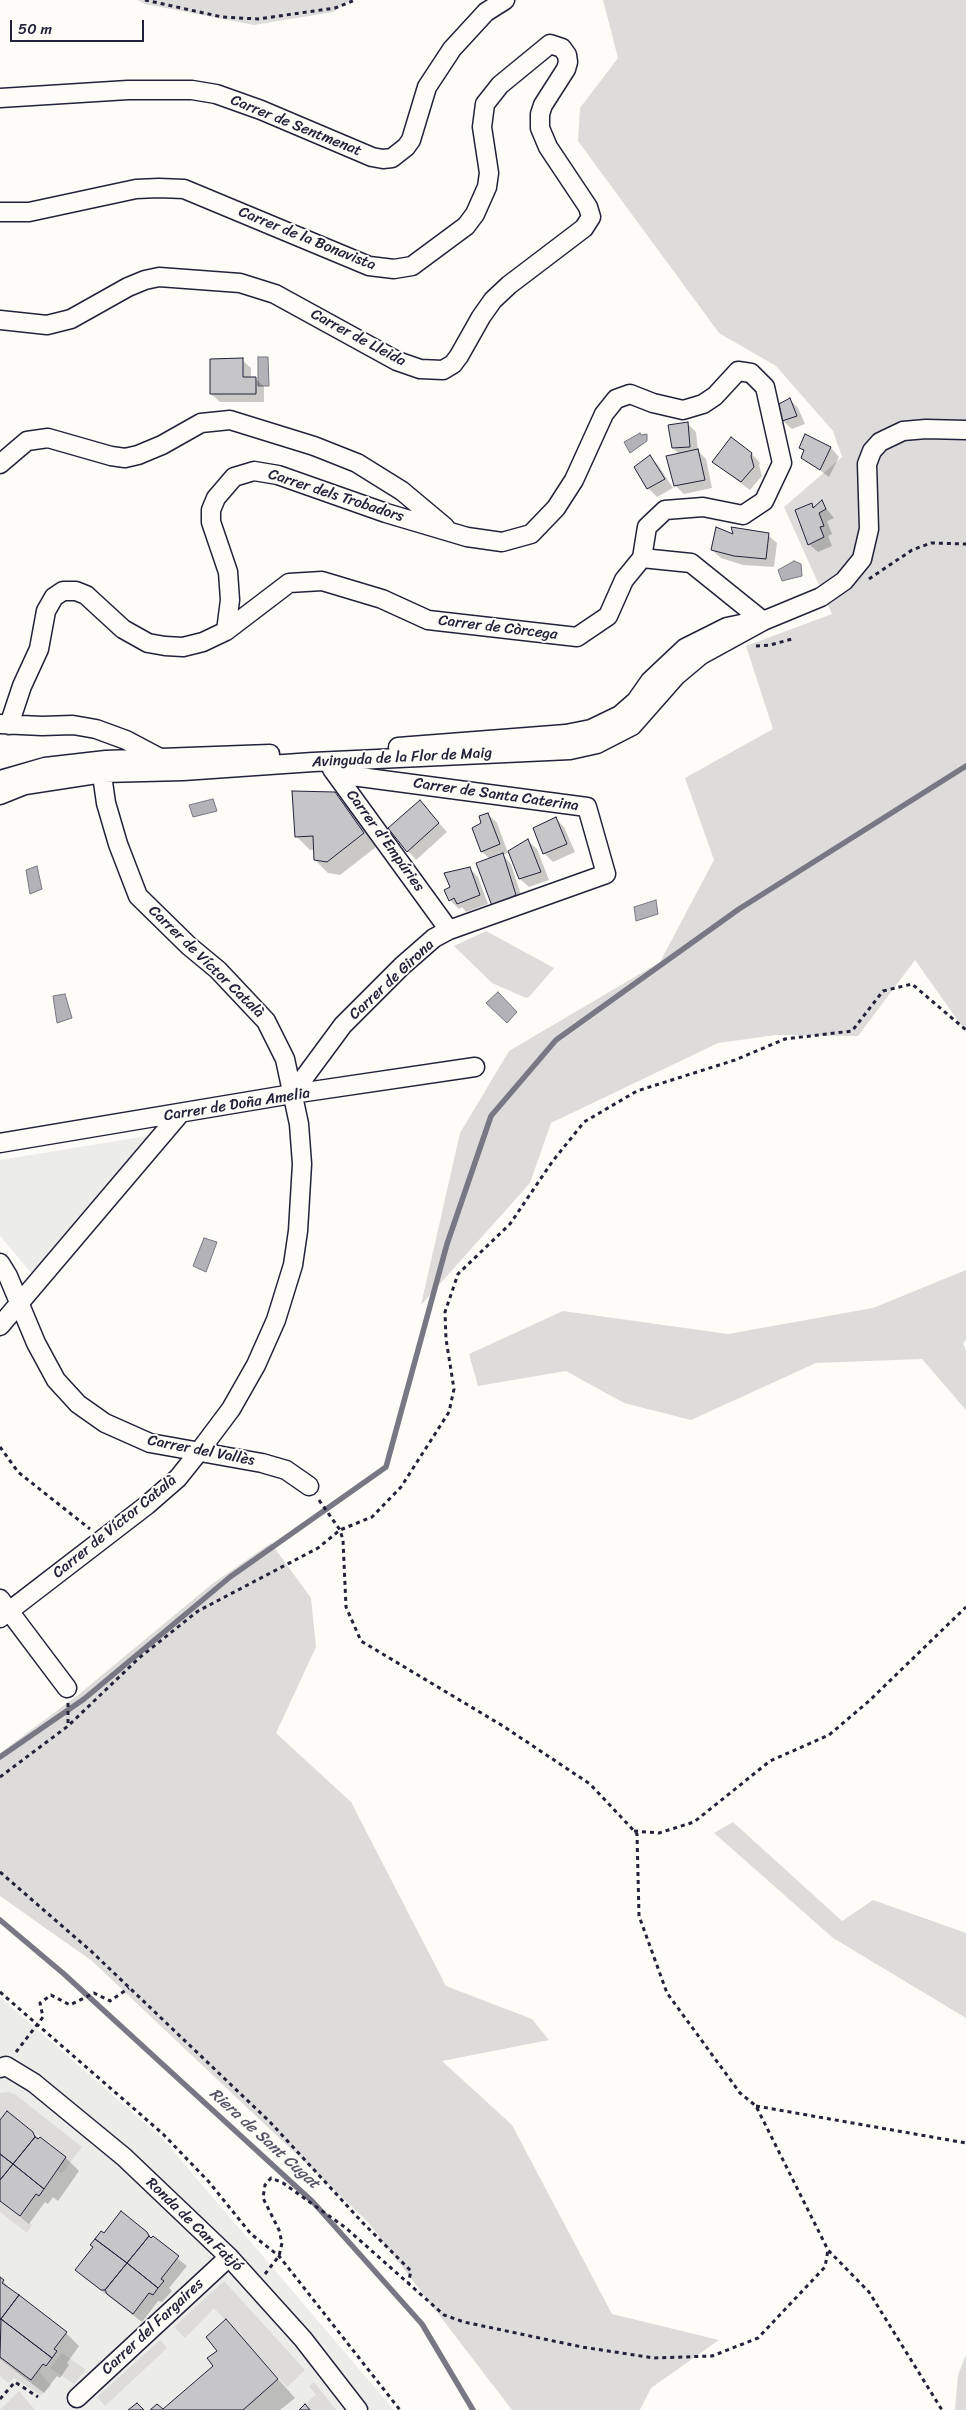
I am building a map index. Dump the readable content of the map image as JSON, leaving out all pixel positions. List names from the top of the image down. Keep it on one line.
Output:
{"streets":{"street":["Carrer de Sentmenat","Carrer de la Bonavista","Carrer de Lleida","Carrer dels Trobadors","Carrer de Còrcega","Avinguda de la Flor de Maig","Carrer de Santa Caterina","Carrer d'Empúries","Carrer de Víctor Català","Carrer de Girona","Carrer de Doña Amelia","Carrer del Vallès","Ronda de Can Fatjó","Carrer del Fargaires"]},"crossings":[["Carrer de la Bonavista","Carrer de Lleida"],["Carrer dels Trobadors","Carrer de Còrcega"],["Avinguda de la Flor de Maig","Carrer de Santa Caterina"],["Avinguda de la Flor de Maig","Carrer d'Empúries"],["Avinguda de la Flor de Maig","Carrer de Víctor Català"],["Carrer de Santa Caterina","Carrer d'Empúries"],["Carrer de Santa Caterina","Carrer de Girona"],["Carrer d'Empúries","Carrer de Girona"],["Carrer de Víctor Català","Carrer de Girona"],["Carrer de Víctor Català","Carrer de Doña Amelia"],["Carrer de Víctor Català","Carrer del Vallès"],["Carrer de Girona","Carrer de Doña Amelia"],["Ronda de Can Fatjó","Carrer del Fargaires"]],"water":["Riera de Sant Cugat"],"scale_bar":"50 m"}
